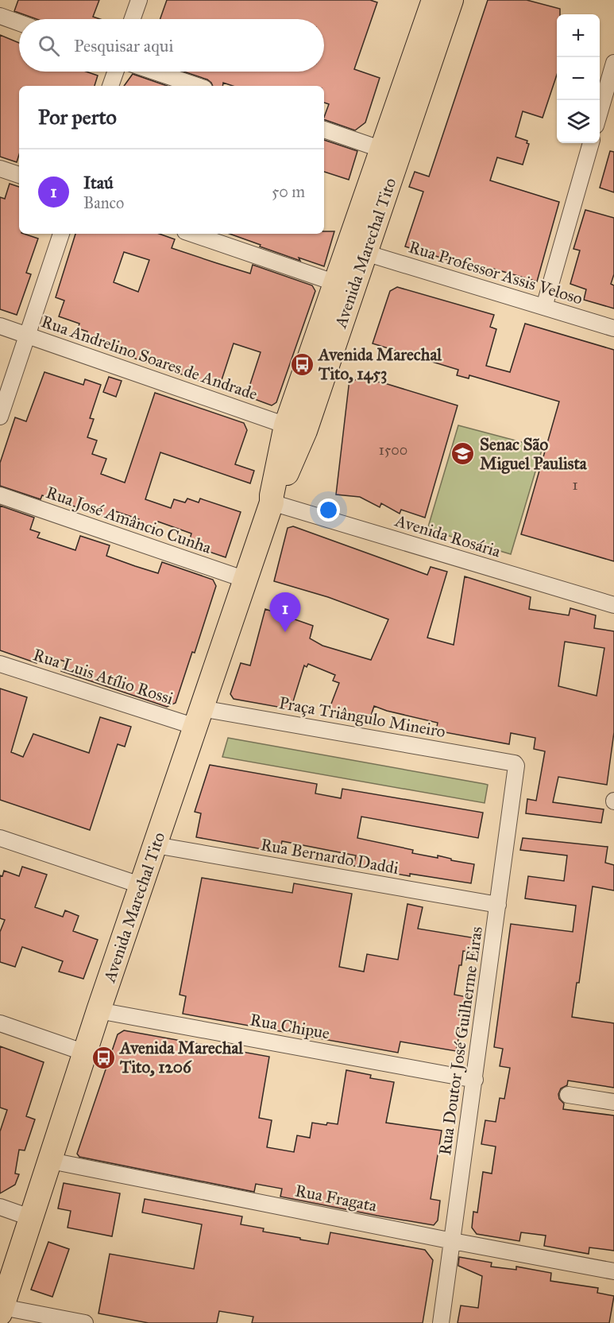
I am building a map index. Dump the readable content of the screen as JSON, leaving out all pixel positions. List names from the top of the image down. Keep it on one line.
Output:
{"streets":{"main road":["Avenida Marechal Tito"],"street":["Rua Professor Assis Veloso","Rua Andrelino Soares de Andrade","Rua José Amâncio Cunha","Avenida Rosária","Rua Luis Atílio Rossi","Praça Triângulo Mineiro","Rua Bernardo Daddi","Rua Chipue","Rua Doutor José Guilherme Eiras","Rua Fragata"]},"crossings":[["Avenida Marechal Tito","Rua Professor Assis Veloso"],["Avenida Marechal Tito","Rua Andrelino Soares de Andrade"],["Avenida Marechal Tito","Rua José Amâncio Cunha"],["Avenida Marechal Tito","Avenida Rosária"],["Avenida Marechal Tito","Rua Luis Atílio Rossi"],["Avenida Marechal Tito","Praça Triângulo Mineiro"],["Avenida Marechal Tito","Rua Bernardo Daddi"],["Avenida Marechal Tito","Rua Chipue"],["Avenida Marechal Tito","Rua Fragata"],["Rua Luis Atílio Rossi","Praça Triângulo Mineiro"],["Praça Triângulo Mineiro","Rua Doutor José Guilherme Eiras"],["Rua Bernardo Daddi","Rua Doutor José Guilherme Eiras"],["Rua Chipue","Rua Doutor José Guilherme Eiras"],["Rua Doutor José Guilherme Eiras","Rua Fragata"]],"places":{"bus stop":["Avenida Marechal Tito, 1453","Avenida Marechal Tito, 1206"],"school or university":["Senac São Miguel Paulista"]},"house_numbers":["1500","1"],"page":{"map_buttons":["+","−"],"search":"Pesquisar aqui","heading":"Por perto","list":[{"mark":"1","name":"Itaú","note":"Banco","value":"50 m"}],"pins":"1"}}
